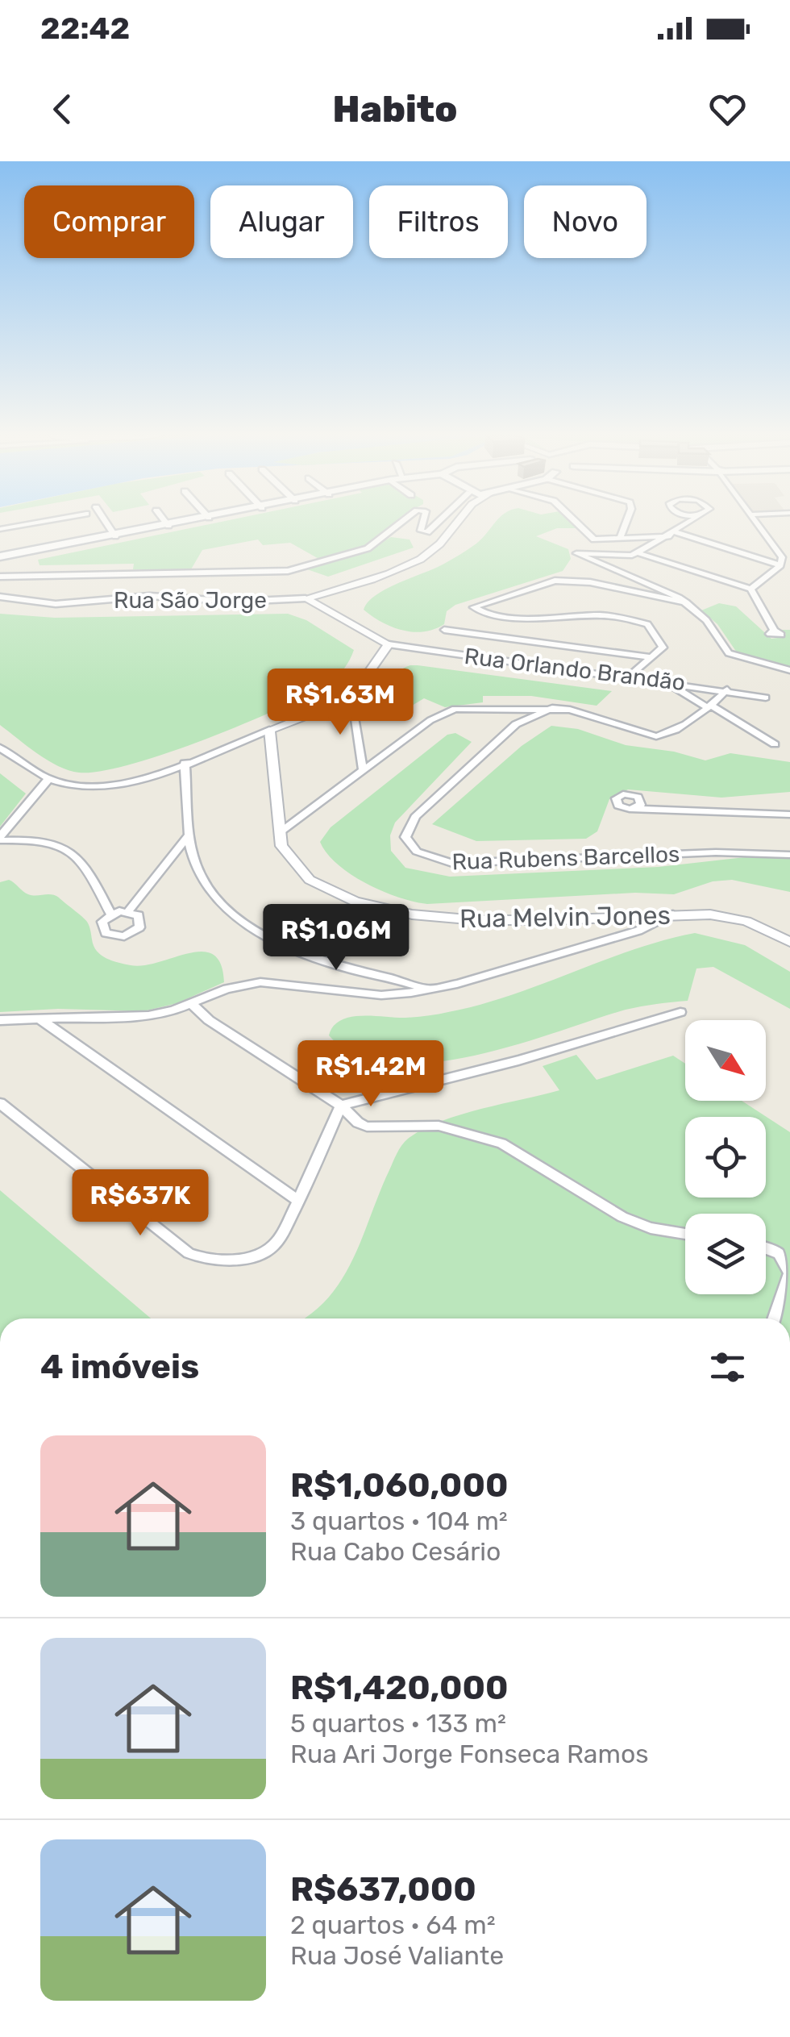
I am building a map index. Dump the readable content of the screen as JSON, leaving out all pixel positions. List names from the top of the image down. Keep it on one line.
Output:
{"streets":{"street":["Rua São Jorge","Rua Orlando Brandão","Rua Rubens Barcellos","Rua Melvin Jones"]},"crossings":[["Rua São Jorge","Rua Orlando Brandão"]],"north":"bottom right","page":{"status":"22:42","header":"Habito","chip":["Comprar","Alugar","Filtros","Novo"],"price":["R$1.63M","R$1.06M","R$1.42M","R$637K"],"heading":"4 imóveis","list":[{"name":"R$1,060,000","note":"3 quartos · 104 m² · Rua Cabo Cesário"},{"name":"R$1,420,000","note":"5 quartos · 133 m² · Rua Ari Jorge Fonseca Ramos"},{"name":"R$637,000","note":"2 quartos · 64 m² · Rua José Valiante"}]}}
